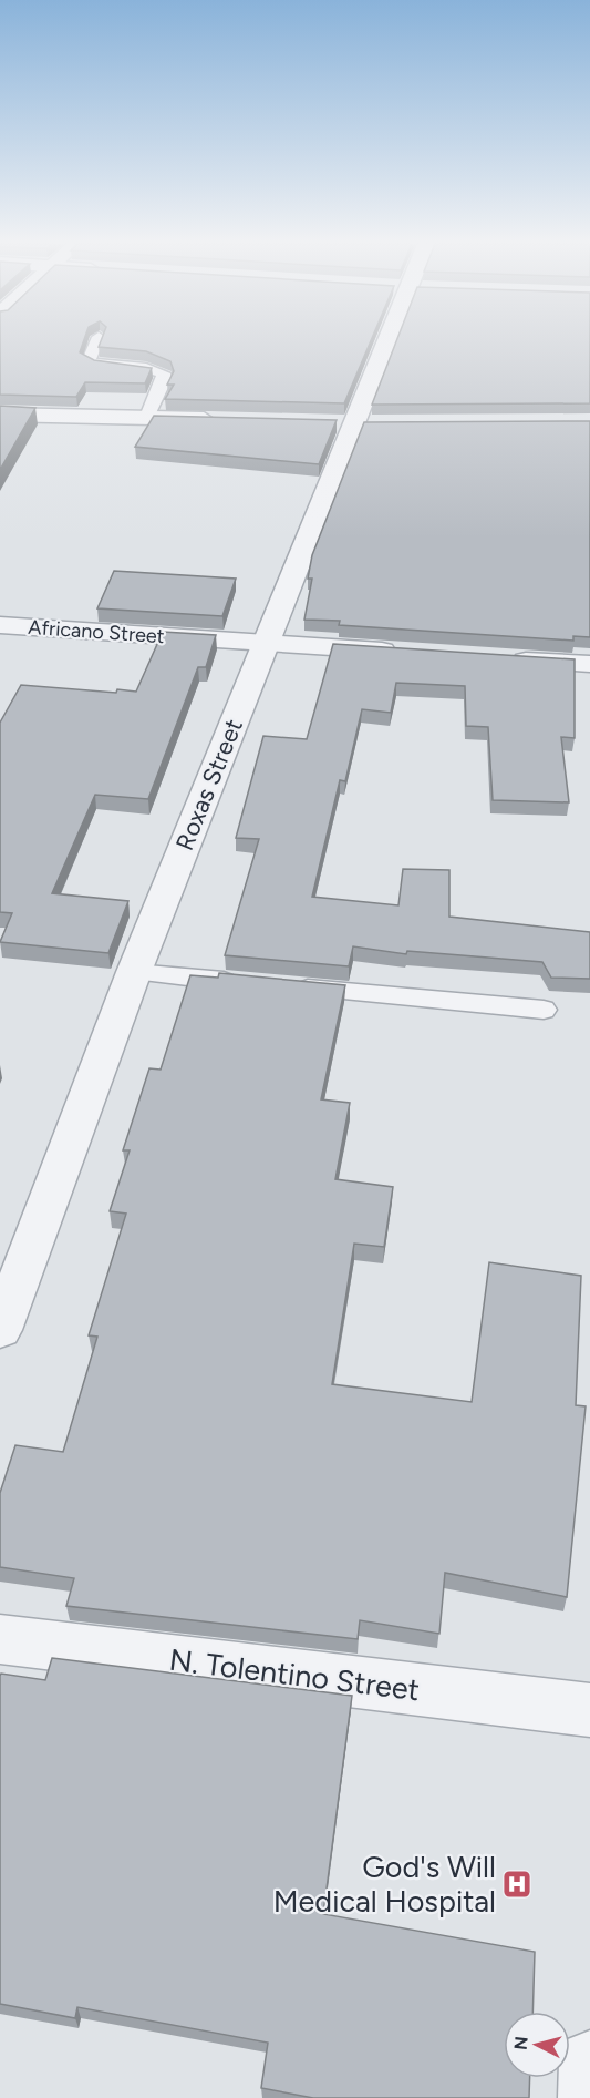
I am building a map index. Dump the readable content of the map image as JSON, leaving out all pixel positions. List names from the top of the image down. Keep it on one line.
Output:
{"streets":{"street":["Africano Street","Roxas Street","N. Tolentino Street"]},"crossings":[["Africano Street","Roxas Street"]],"places":{"hospital":["God's Will Medical Hospital"]},"north":"left"}
